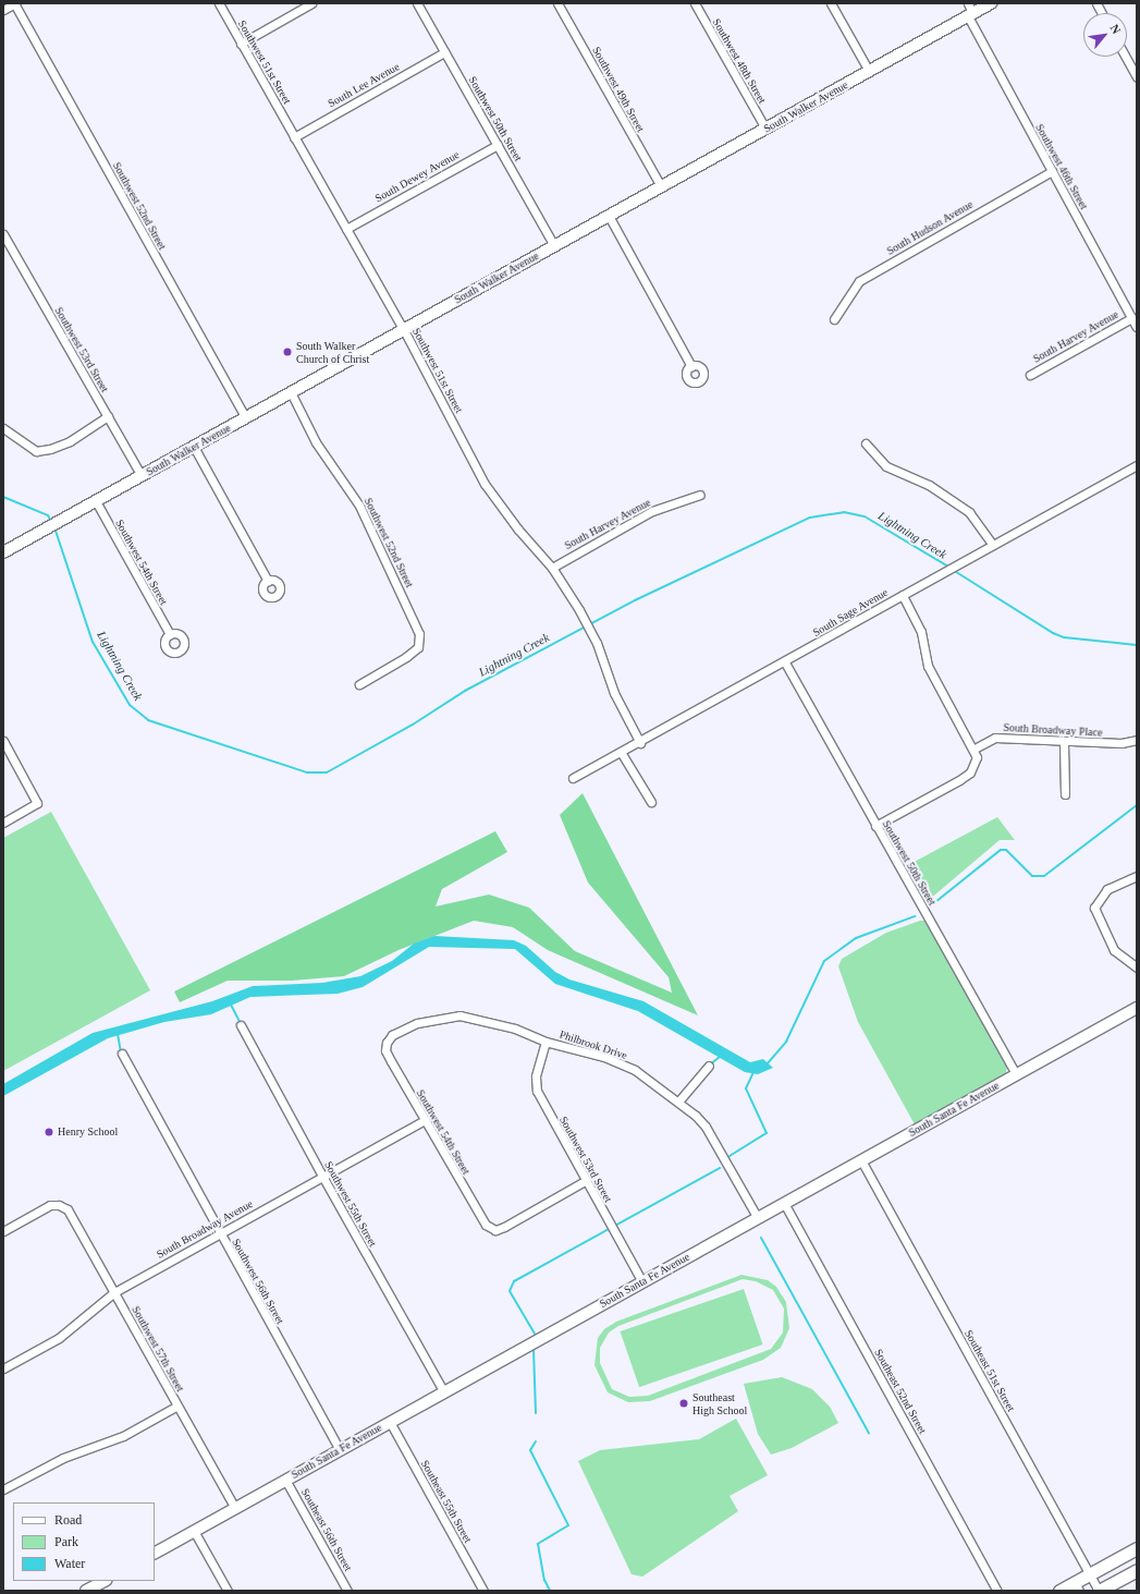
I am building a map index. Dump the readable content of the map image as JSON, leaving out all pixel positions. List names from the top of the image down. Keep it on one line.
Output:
{"streets":{"street":["Southwest 48th Street","Southwest 51st Street","South Lee Avenue","Southwest 49th Street","South Walker Avenue","Southwest 50th Street","Southwest 46th Street","South Dewey Avenue","Southwest 52nd Street","South Hudson Avenue","South Harvey Avenue","Southwest 53rd Street","Southwest 54th Street","South Sage Avenue","South Broadway Place","Philbrook Drive","South Santa Fe Avenue","Southwest 55th Street","South Broadway Avenue","Southwest 56th Street","Southwest 57th Street","Southeast 51st Street","Southeast 52nd Street","Southeast 55th Street","Southeast 56th Street"]},"crossings":[["Southwest 48th Street","South Walker Avenue"],["Southwest 51st Street","South Lee Avenue"],["Southwest 51st Street","South Walker Avenue"],["Southwest 51st Street","South Dewey Avenue"],["Southwest 51st Street","South Harvey Avenue"],["Southwest 51st Street","South Sage Avenue"],["South Lee Avenue","Southwest 50th Street"],["Southwest 49th Street","South Walker Avenue"],["South Walker Avenue","Southwest 50th Street"],["South Walker Avenue","Southwest 46th Street"],["South Walker Avenue","Southwest 52nd Street"],["South Walker Avenue","Southwest 53rd Street"],["South Walker Avenue","Southwest 54th Street"],["Southwest 50th Street","South Dewey Avenue"],["Southwest 50th Street","South Sage Avenue"],["Southwest 50th Street","South Santa Fe Avenue"],["Southwest 46th Street","South Hudson Avenue"],["Southwest 46th Street","South Harvey Avenue"],["Southwest 53rd Street","Southwest 54th Street"],["Southwest 53rd Street","Philbrook Drive"],["Southwest 53rd Street","South Santa Fe Avenue"],["Southwest 54th Street","Philbrook Drive"],["Southwest 54th Street","South Broadway Avenue"],["Philbrook Drive","South Santa Fe Avenue"],["South Santa Fe Avenue","Southwest 55th Street"],["South Santa Fe Avenue","Southwest 56th Street"],["South Santa Fe Avenue","Southwest 57th Street"],["South Santa Fe Avenue","Southeast 51st Street"],["South Santa Fe Avenue","Southeast 52nd Street"],["South Santa Fe Avenue","Southeast 55th Street"],["South Santa Fe Avenue","Southeast 56th Street"],["Southwest 55th Street","South Broadway Avenue"],["South Broadway Avenue","Southwest 56th Street"],["South Broadway Avenue","Southwest 57th Street"]],"water":["Lightning Creek"],"places":["South Walker Church of Christ","Henry School","Southeast High School"],"legend":["Road","Park","Water"],"north":"top right"}
